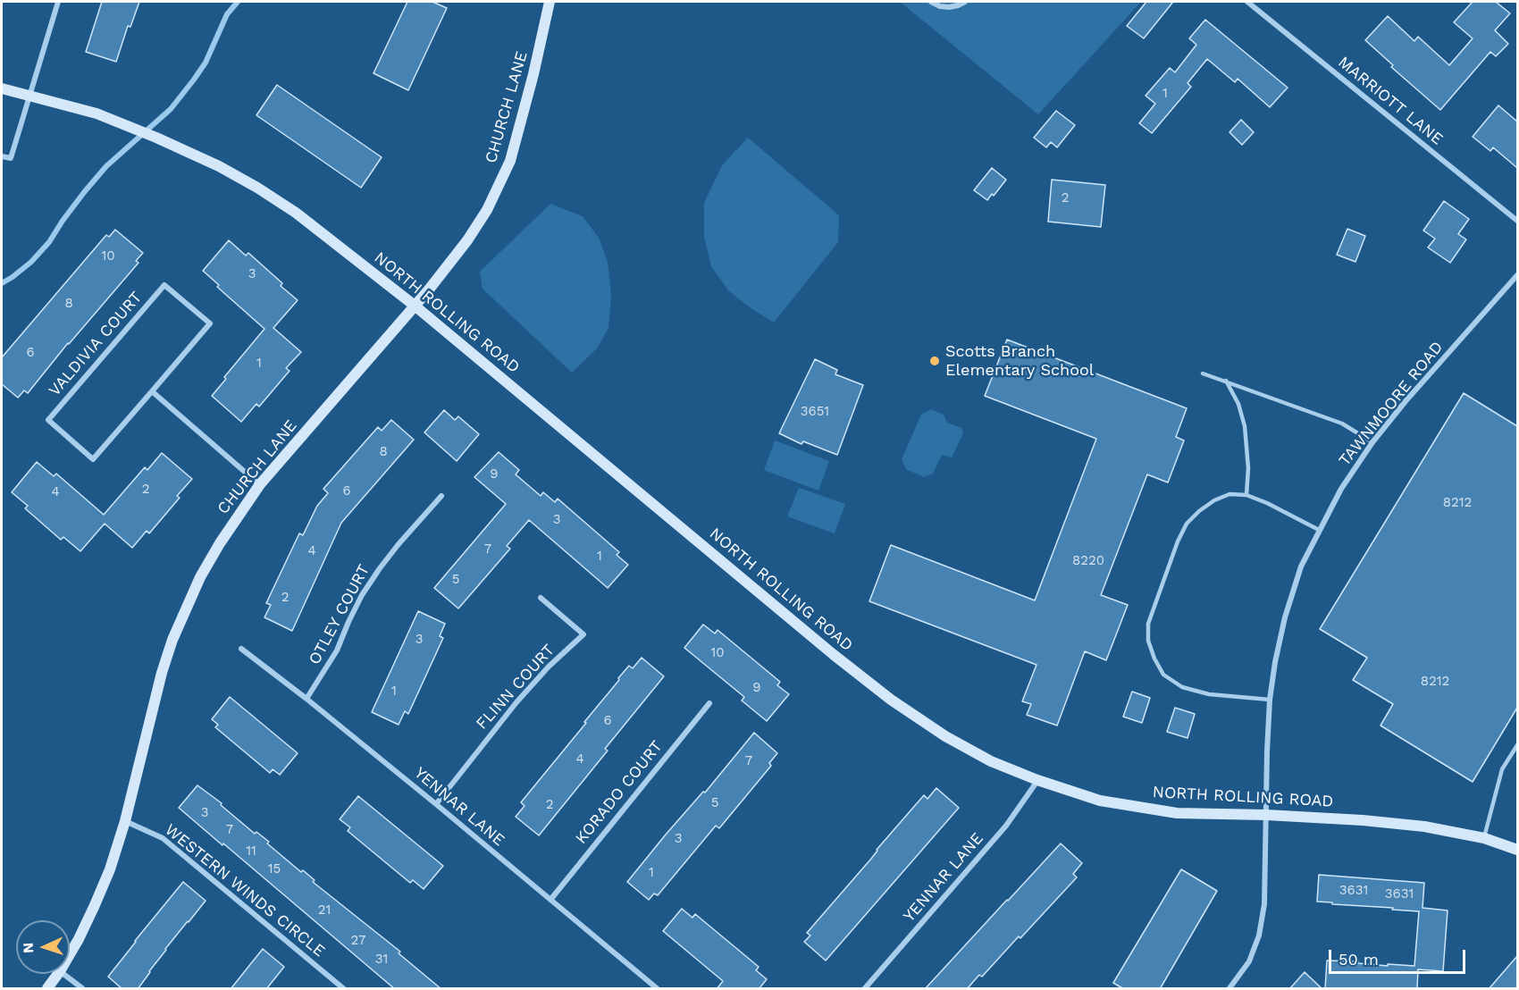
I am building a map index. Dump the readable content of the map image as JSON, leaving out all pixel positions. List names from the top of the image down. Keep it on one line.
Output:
{"streets":{"street":["MARRIOTT LANE","CHURCH LANE","NORTH ROLLING ROAD","VALDIVIA COURT","TAWNMOORE ROAD","OTLEY COURT","FLINN COURT","KORADO COURT","YENNAR LANE","WESTERN WINDS CIRCLE"]},"crossings":[["CHURCH LANE","NORTH ROLLING ROAD"],["CHURCH LANE","WESTERN WINDS CIRCLE"],["NORTH ROLLING ROAD","TAWNMOORE ROAD"],["NORTH ROLLING ROAD","YENNAR LANE"],["OTLEY COURT","YENNAR LANE"],["FLINN COURT","YENNAR LANE"],["KORADO COURT","YENNAR LANE"]],"places":["Scotts Branch Elementary School"],"house_numbers":["1","2","10","3","8","6","1","3651","8","9","2","6","4","8212","3","7","4","1","8220","5","2","3","10","8212","9","1","6","4","7","5","2","3","7","3","11","15","1","3631","3631","21","27","31"],"scale_bar":"50 m","north":"left"}
